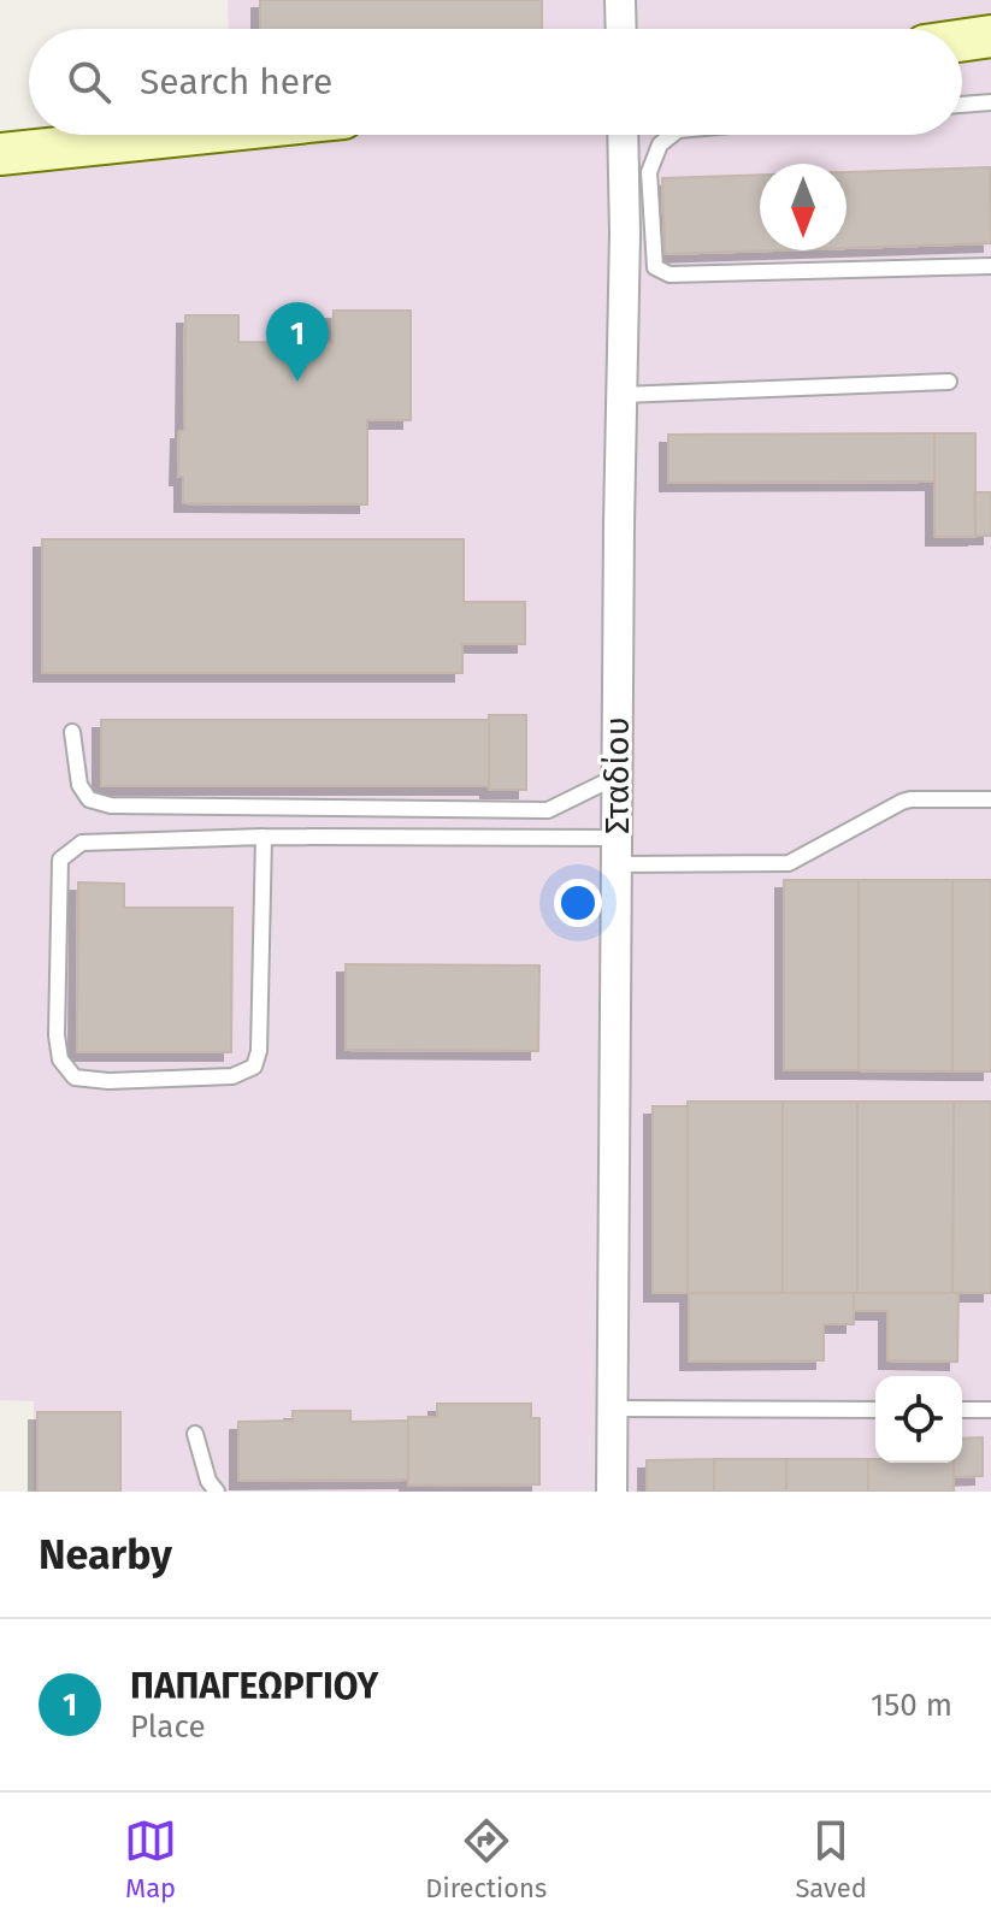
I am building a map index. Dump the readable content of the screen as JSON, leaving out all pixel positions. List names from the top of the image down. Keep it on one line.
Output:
{"streets":{"street":["Σταδίου"]},"north":"bottom","page":{"search":"Search here","pins":"1","heading":"Nearby","list":[{"mark":"1","name":"ΠΑΠΑΓΕΩΡΓΙΟΥ","note":"Place","value":"150 m"}],"nav":["Map","Directions","Saved"]}}
